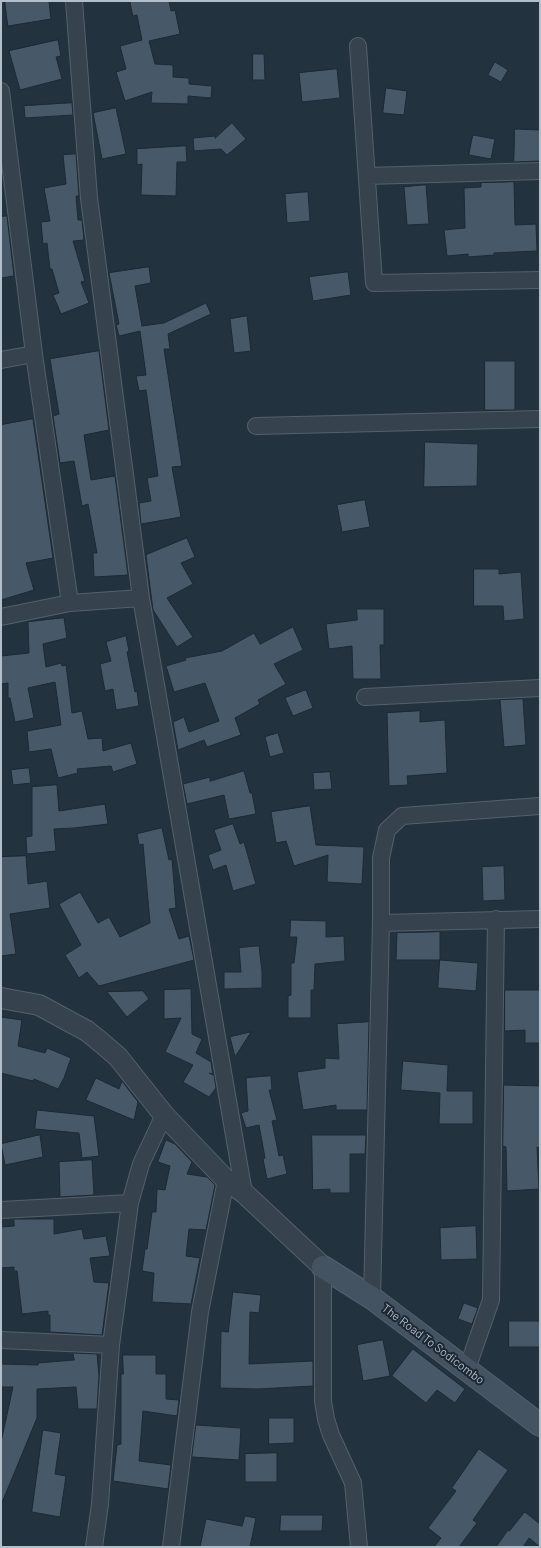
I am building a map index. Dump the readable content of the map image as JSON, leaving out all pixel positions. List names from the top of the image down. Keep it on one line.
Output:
{"streets":{"main road":["The Road To Sodicombo"]}}
